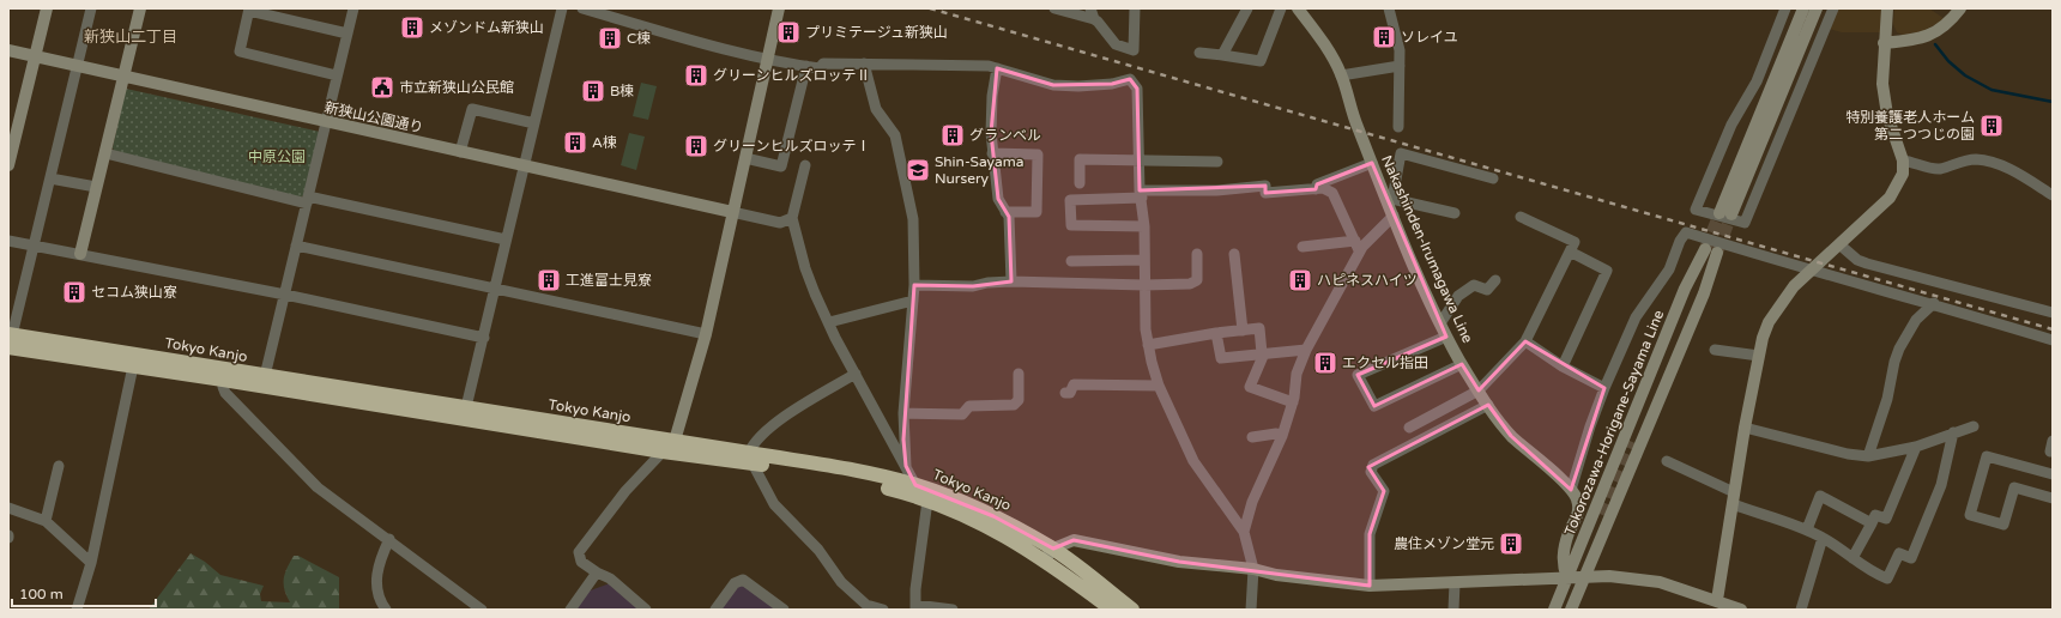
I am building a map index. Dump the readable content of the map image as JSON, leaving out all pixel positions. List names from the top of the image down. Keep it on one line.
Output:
{"streets":{"highway":["Tokyo Kanjo"],"street":["新狭山公園通り","Nakashinden-Irumagawa Line","Tokorozawa-Horigane-Sayama Line"]},"districts":["新狭山二丁目"],"parks":["中原公園"],"places":{"building":["メゾンドム新狭山","プリミテージュ新狭山","ソレイユ","C棟","グリーンヒルズロッテⅡ","B棟","特別養護老人ホーム 第二つつじの園","グランベル","A棟","グリーンヒルズロッテⅠ","工進富士見寮","ハピネスハイツ","セコム狭山寮","エクセル指田","農住メゾン堂元"],"public building":["市立新狭山公民館"],"school or university":["Shin-Sayama Nursery"]},"scale_bar":"100 m"}
